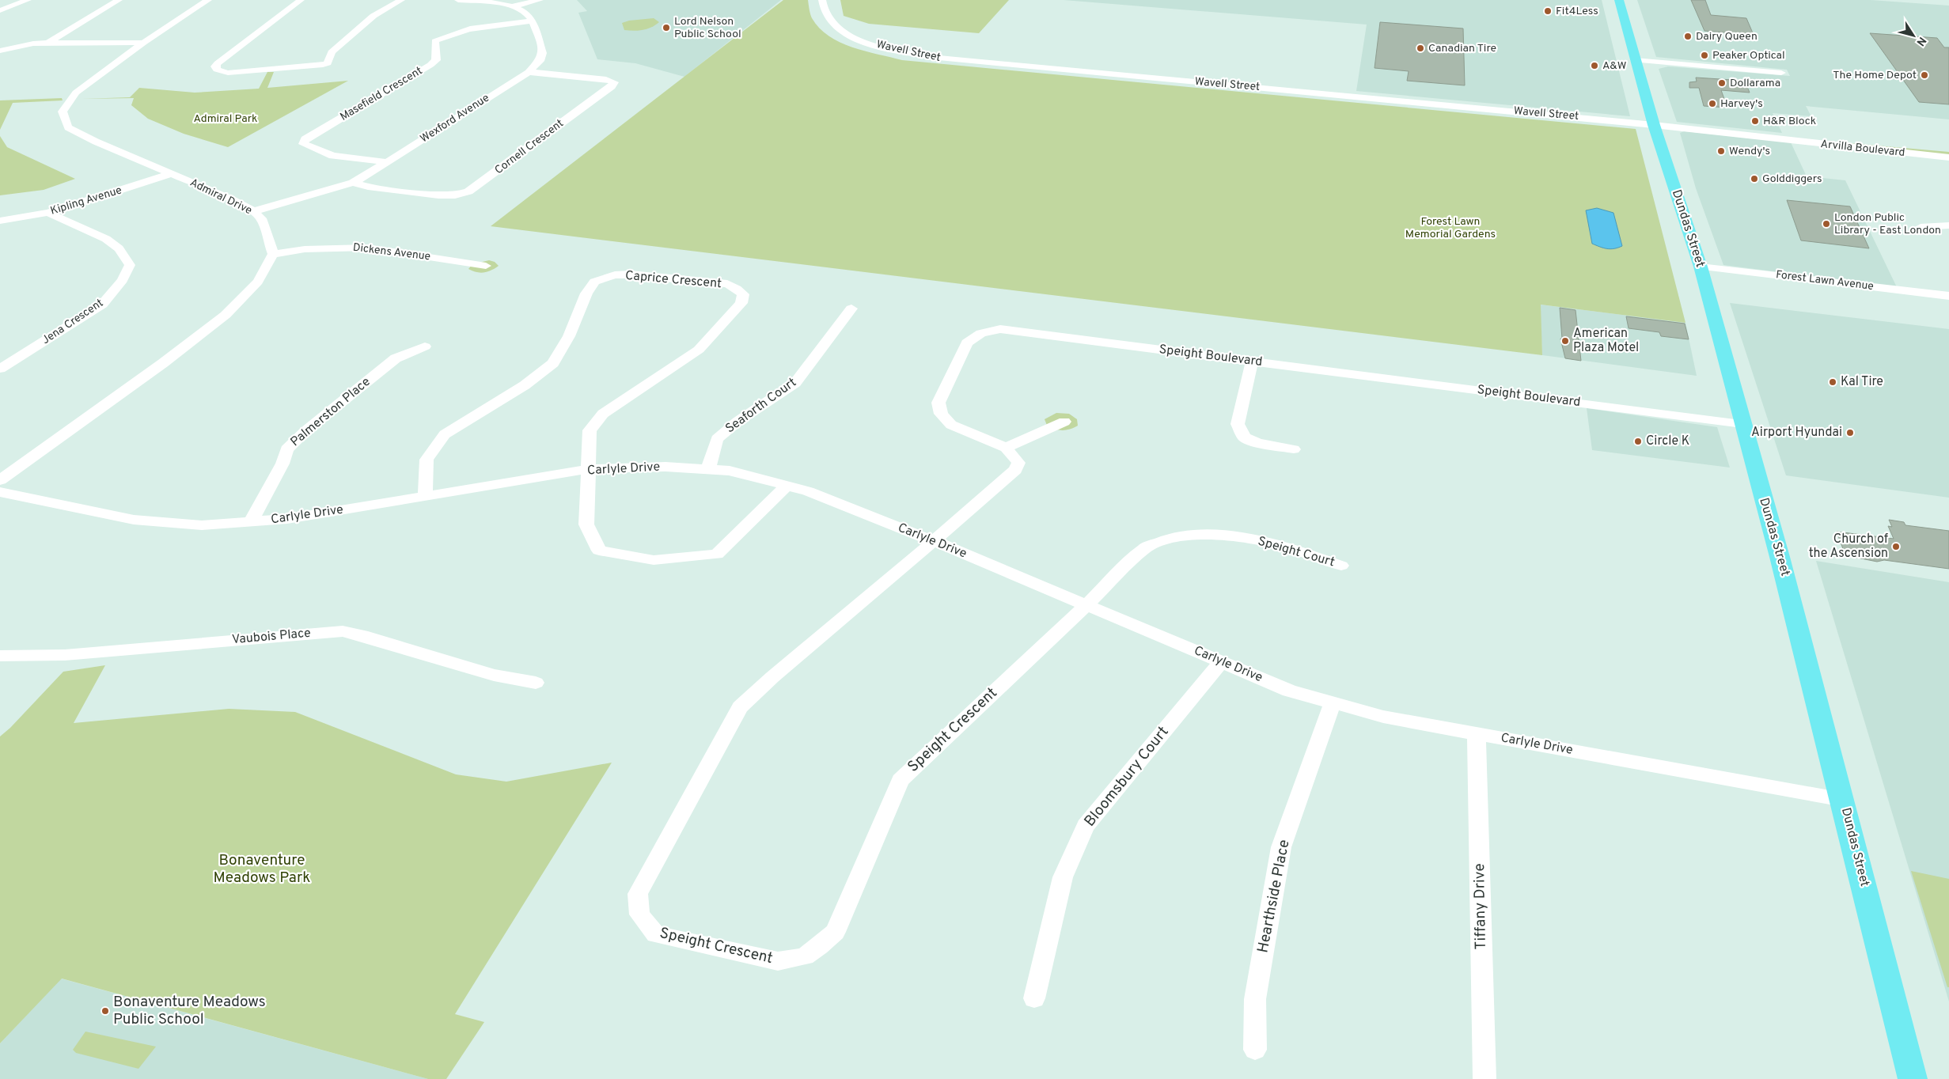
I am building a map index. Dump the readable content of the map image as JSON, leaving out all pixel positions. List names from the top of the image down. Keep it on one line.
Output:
{"streets":{"main road":["Dundas Street"],"street":["Wavell Street","Masefield Crescent","Wexford Avenue","Cornell Crescent","Arvilla Boulevard","Admiral Drive","Kipling Avenue","Dickens Avenue","Caprice Crescent","Forest Lawn Avenue","Jena Crescent","Speight Boulevard","Seaforth Court","Palmerston Place","Carlyle Drive","Speight Court","Vaubois Place","Speight Crescent","Bloomsbury Court","Hearthside Place","Tiffany Drive"]},"crossings":[["Wavell Street","Arvilla Boulevard"],["Wavell Street","Dundas Street"],["Masefield Crescent","Wexford Avenue"],["Wexford Avenue","Cornell Crescent"],["Wexford Avenue","Admiral Drive"],["Arvilla Boulevard","Dundas Street"],["Admiral Drive","Kipling Avenue"],["Admiral Drive","Dickens Avenue"],["Kipling Avenue","Jena Crescent"],["Dundas Street","Forest Lawn Avenue"],["Dundas Street","Speight Boulevard"],["Dundas Street","Carlyle Drive"],["Caprice Crescent","Carlyle Drive"],["Speight Boulevard","Carlyle Drive"],["Speight Boulevard","Speight Crescent"],["Seaforth Court","Carlyle Drive"],["Palmerston Place","Carlyle Drive"],["Carlyle Drive","Speight Court"],["Carlyle Drive","Speight Crescent"],["Carlyle Drive","Bloomsbury Court"],["Carlyle Drive","Hearthside Place"],["Carlyle Drive","Tiffany Drive"],["Speight Court","Speight Crescent"]],"parks":["Admiral Park","Forest Lawn Memorial Gardens","Bonaventure Meadows Park"],"places":["Fit4Less","Lord Nelson Public School","Dairy Queen","Canadian Tire","Peaker Optical","A&W","The Home Depot","Dollarama","Harvey's","H&R Block","Wendy's","Golddiggers","London Public Library - East London","American Plaza Motel","Kal Tire","Airport Hyundai","Circle K","Church of the Ascension","Bonaventure Meadows Public School"],"north":"bottom right"}
